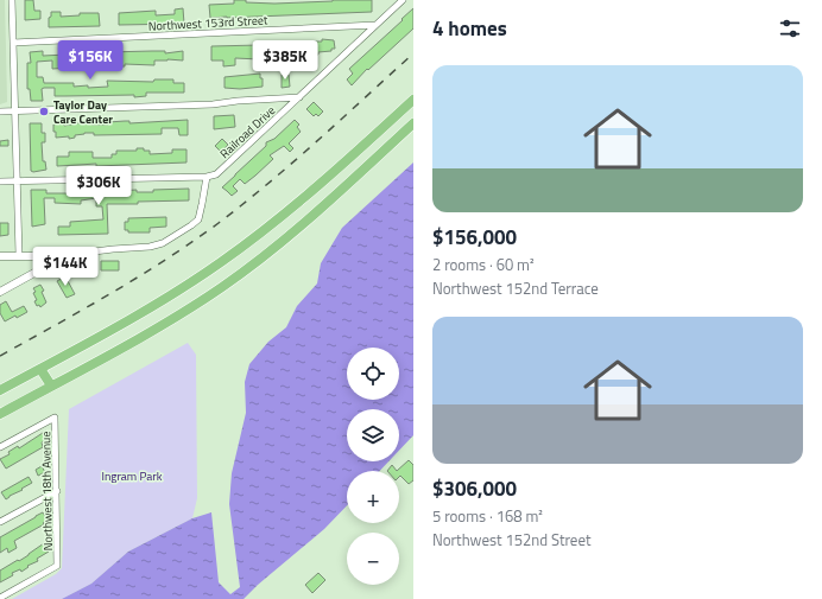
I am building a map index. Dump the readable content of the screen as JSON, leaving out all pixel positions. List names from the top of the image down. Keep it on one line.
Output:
{"streets":{"street":["Northwest 153rd Street","Railroad Drive","Northwest 18th Avenue"]},"crossings":[["Northwest 153rd Street","Railroad Drive"]],"parks":["Ingram Park"],"places":["Taylor Day Care Center"],"page":{"heading":"4 homes","price":["$156K","$385K","$306K","$144K"],"list":[{"name":"$156,000","note":"2 rooms · 60 m² · Northwest 152nd Terrace"},{"name":"$306,000","note":"5 rooms · 168 m² · Northwest 152nd Street"}],"map_buttons":["+","−"]}}
